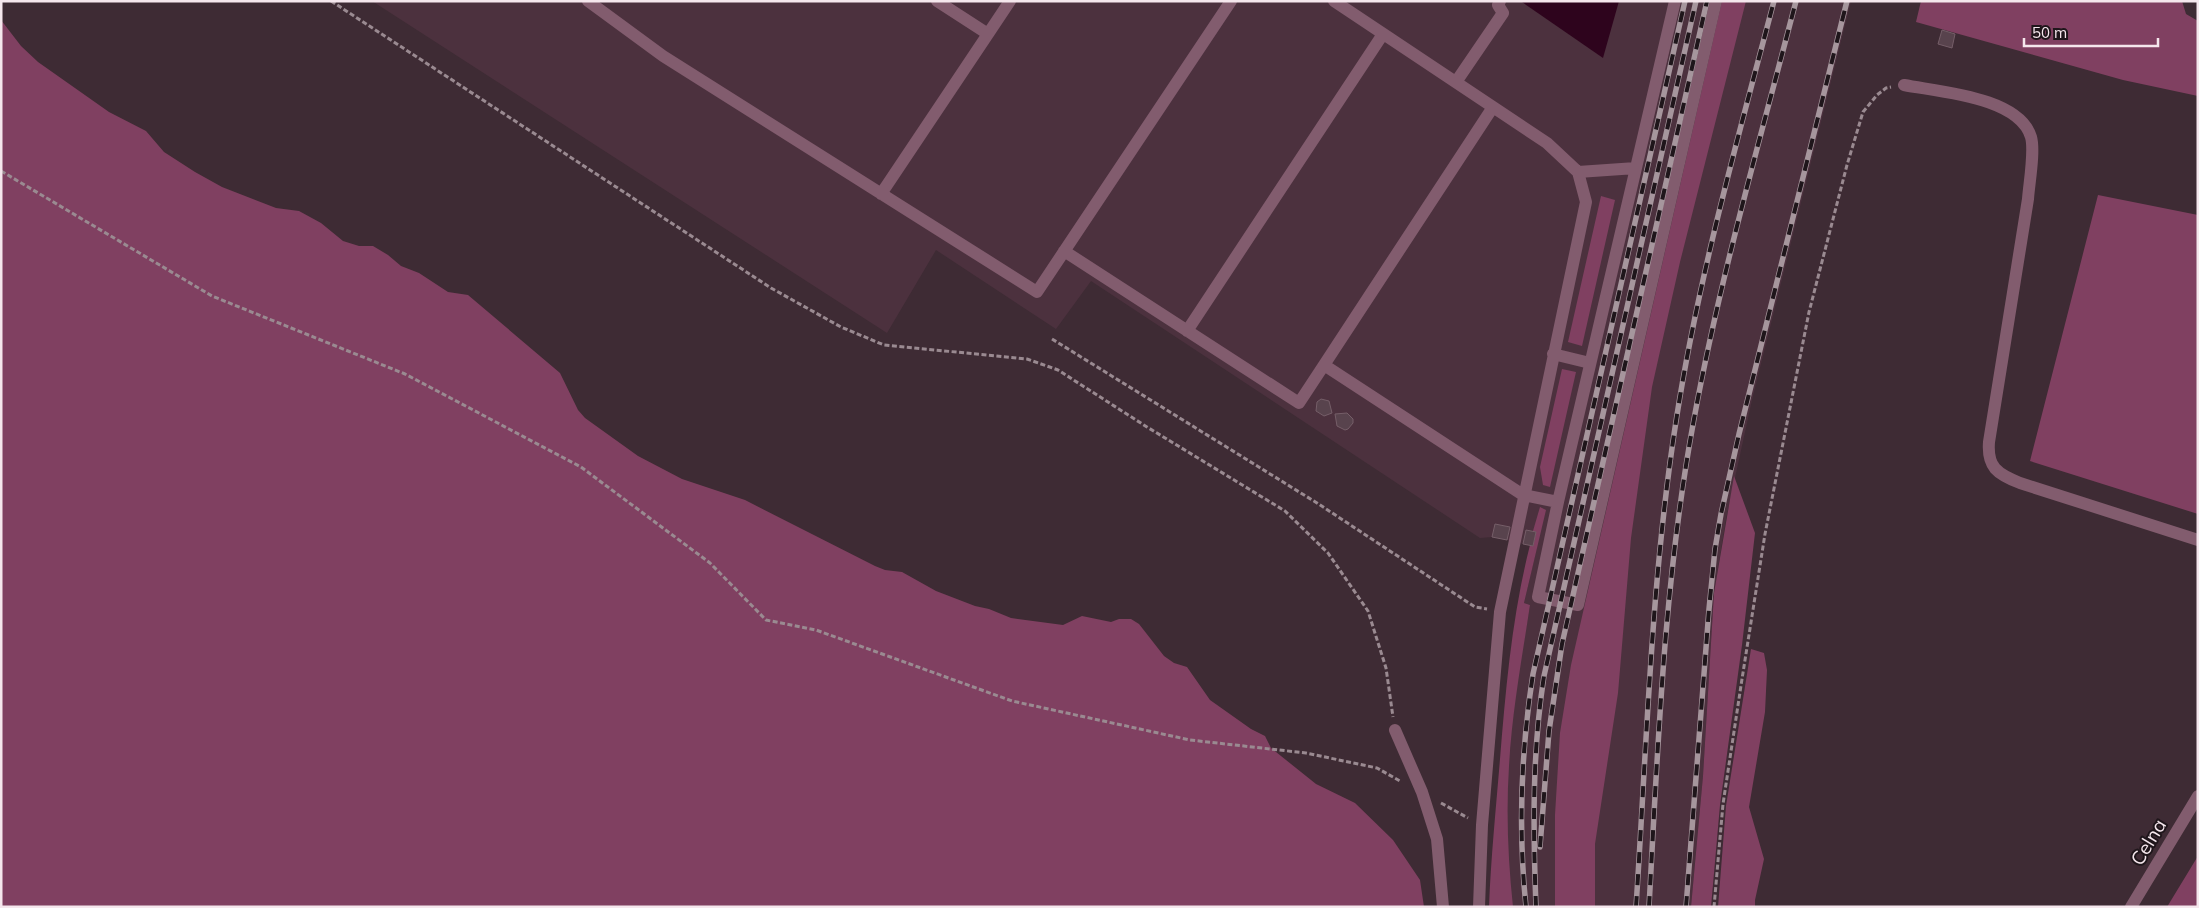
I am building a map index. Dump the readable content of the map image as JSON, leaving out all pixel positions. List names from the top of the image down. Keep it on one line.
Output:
{"streets":{"street":["Celna"]},"scale_bar":"50 m"}
